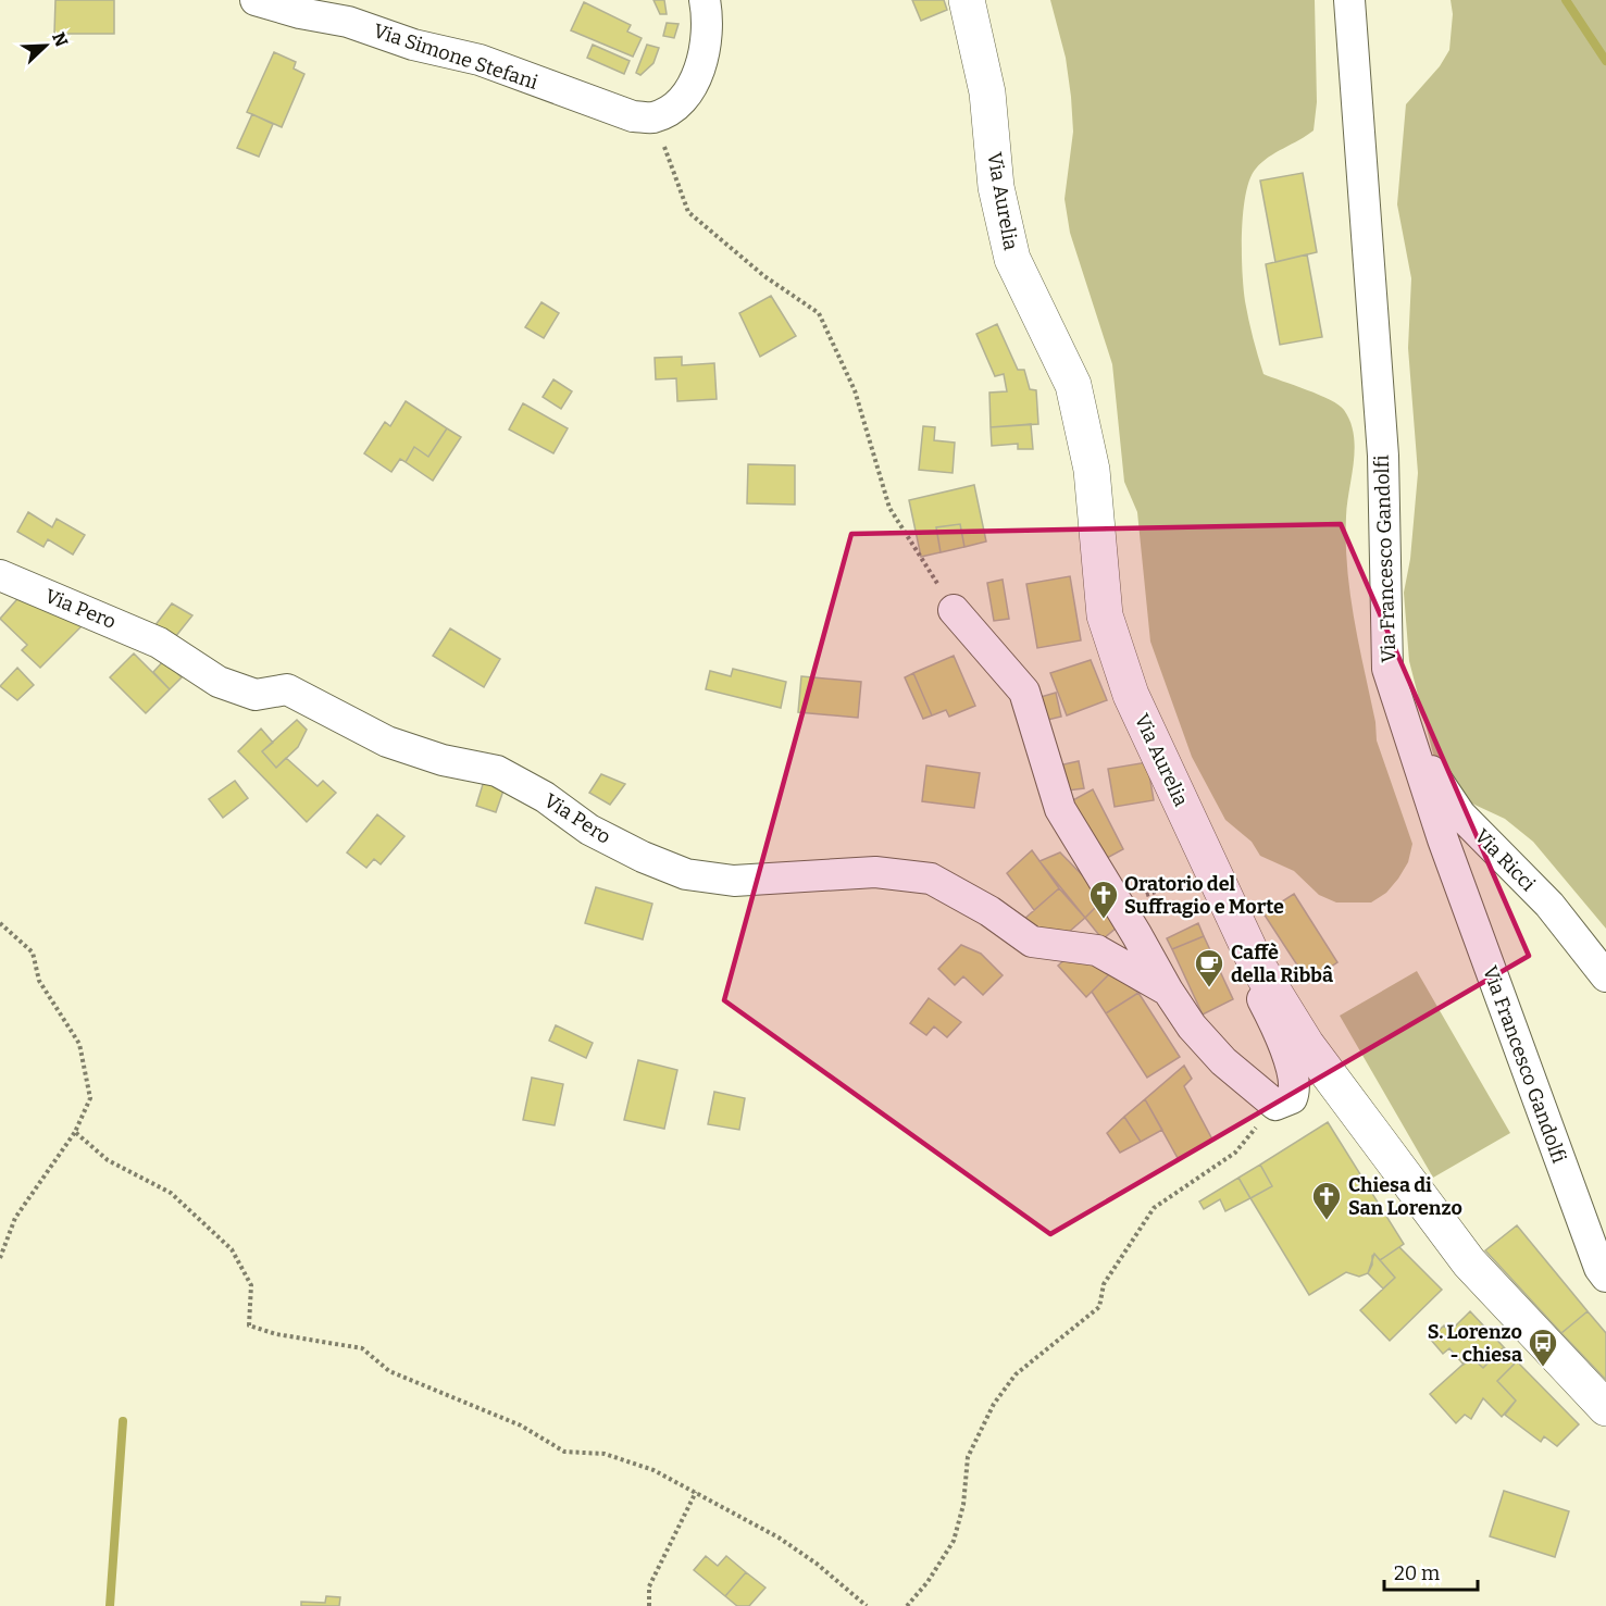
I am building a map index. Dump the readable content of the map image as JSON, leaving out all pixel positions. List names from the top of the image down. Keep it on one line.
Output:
{"streets":{"main road":["Via Aurelia"],"street":["Via Simone Stefani","Via Francesco Gandolfi","Via Pero","Via Ricci"]},"crossings":[["Via Francesco Gandolfi","Via Ricci"]],"places":{"church":["Oratorio del Suffragio e Morte","Chiesa di San Lorenzo"],"cafe":["Caffè della Ribbâ"],"bus stop":["S. Lorenzo - chiesa"]},"scale_bar":"20 m","north":"top right"}
